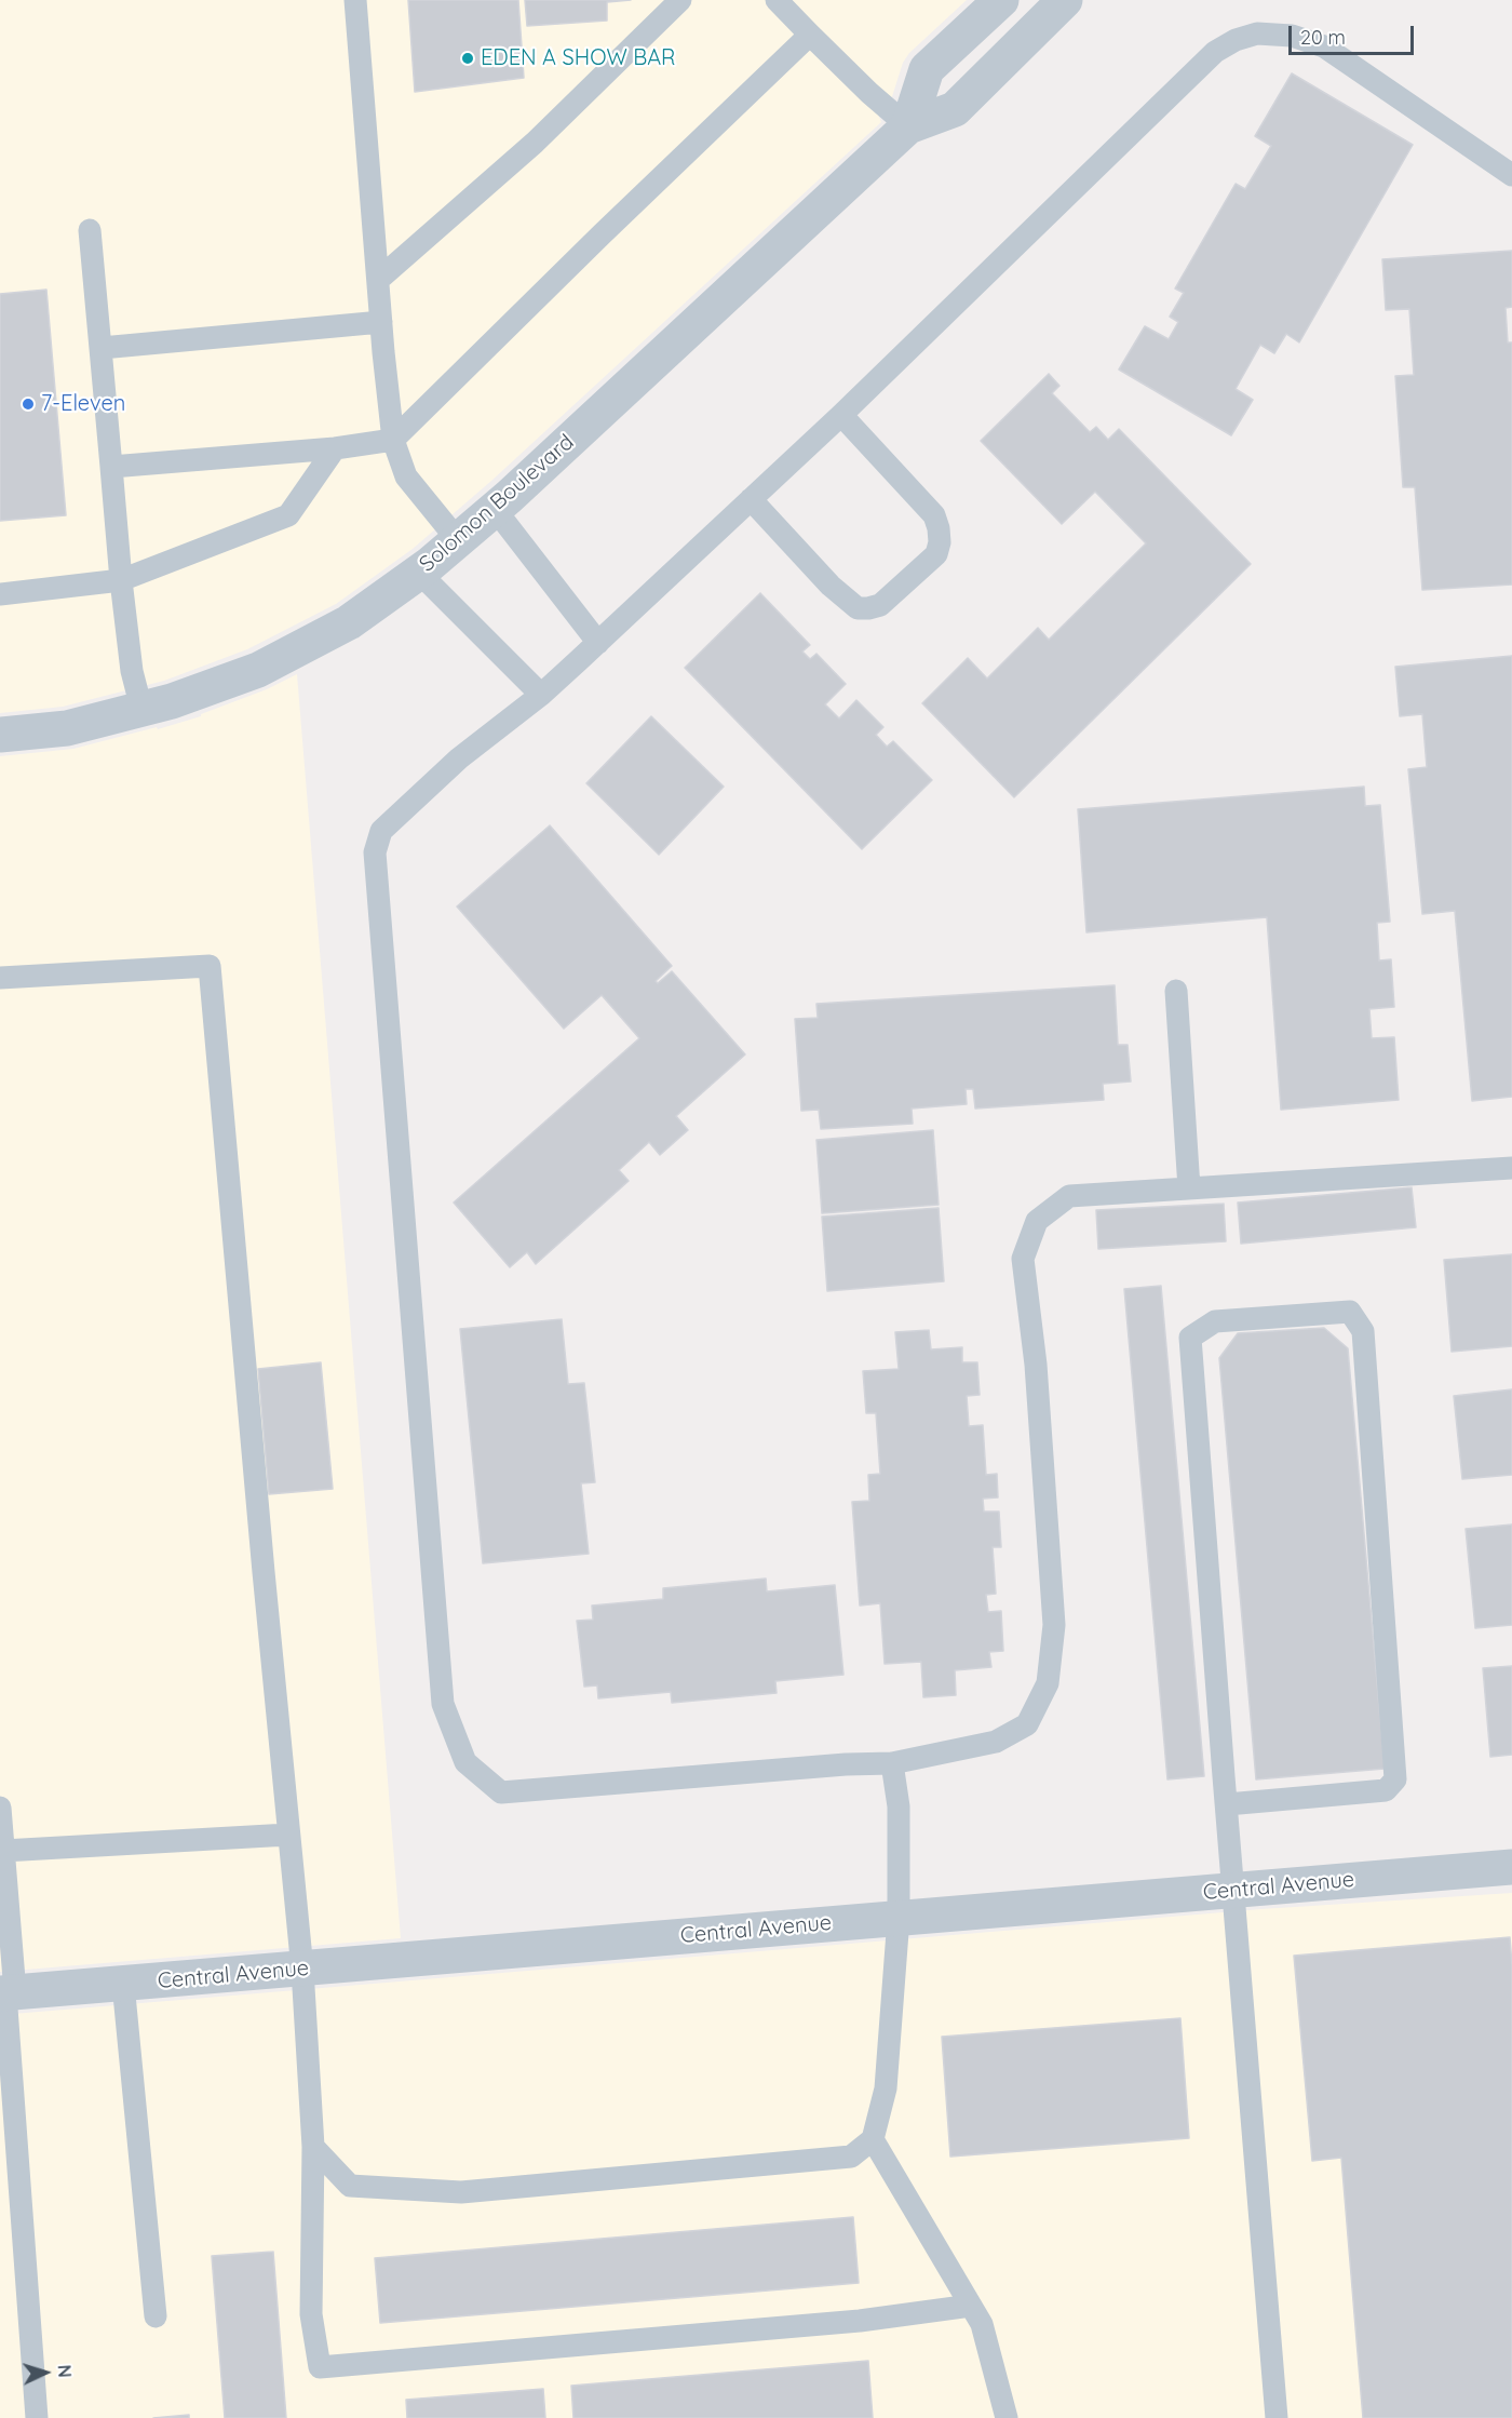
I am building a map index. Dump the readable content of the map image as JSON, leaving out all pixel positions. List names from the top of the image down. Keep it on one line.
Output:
{"streets":{"street":["Solomon Boulevard","Central Avenue"]},"places":["EDEN A SHOW BAR","7-Eleven"],"scale_bar":"20 m","north":"right"}
